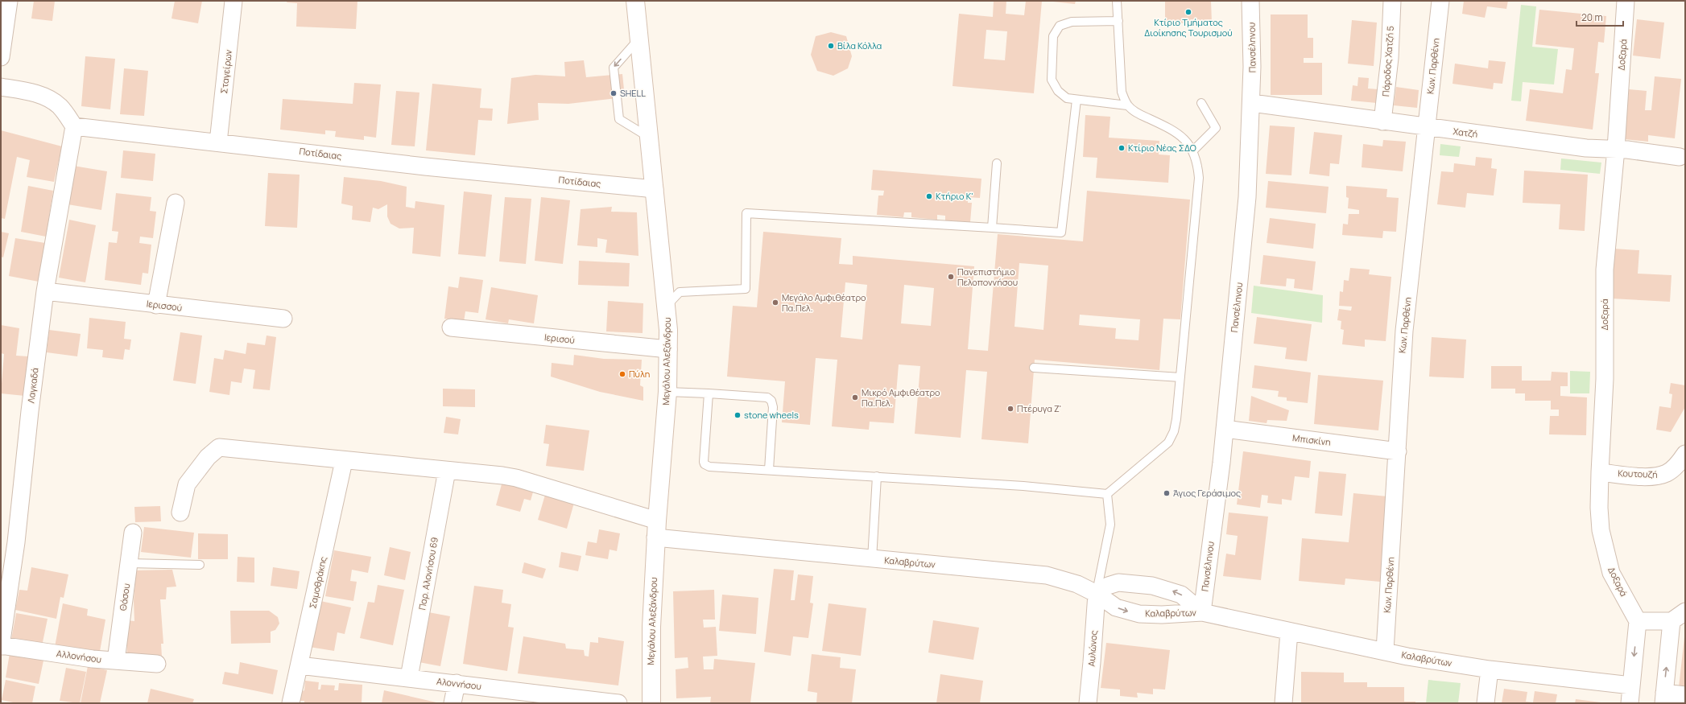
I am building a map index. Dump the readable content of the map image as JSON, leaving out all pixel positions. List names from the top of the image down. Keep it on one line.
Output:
{"streets":{"main road":["Μεγάλου Αλεξάνδρου"],"street":["Πανσέληνου","Δοξαρά","Πάροδος Χατζή 5","Κων. Παρθένη","Σταγείρων","Χατζή","Ποτίδαιας","Ιερισσού","Ιερισού","Λαγκαδά","Μπισκίνη","Κουτουζή","Καλαβρύτων","Παρ. Αλονήσου 69","Σαμοθράκης","Θάσου","Αυλώνος","Αλλονήσου","Αλοννήσου"]},"crossings":[["Πανσέληνου","Χατζή"],["Πανσέληνου","Μπισκίνη"],["Πανσέληνου","Καλαβρύτων"],["Δοξαρά","Χατζή"],["Δοξαρά","Κουτουζή"],["Πάροδος Χατζή 5","Χατζή"],["Κων. Παρθένη","Χατζή"],["Κων. Παρθένη","Μπισκίνη"],["Κων. Παρθένη","Καλαβρύτων"],["Σταγείρων","Ποτίδαιας"],["Ποτίδαιας","Μεγάλου Αλεξάνδρου"],["Ποτίδαιας","Λαγκαδά"],["Ιερισσού","Λαγκαδά"],["Ιερισού","Μεγάλου Αλεξάνδρου"],["Μεγάλου Αλεξάνδρου","Καλαβρύτων"],["Λαγκαδά","Αλλονήσου"],["Καλαβρύτων","Παρ. Αλονήσου 69"],["Καλαβρύτων","Σαμοθράκης"],["Καλαβρύτων","Αυλώνος"],["Παρ. Αλονήσου 69","Αλοννήσου"],["Σαμοθράκης","Αλοννήσου"],["Θάσου","Αλλονήσου"]],"places":["Κτίριο Τμήματος Διοίκησης Τουρισμού","Βίλα Κόλλα","SHELL","Κτίριο Νέας ΣΔΟ","Κτήριο Κ'","Πανεπιστήμιο Πελοποννήσου","Μεγάλο Αμφιθέατρο Πα.Πελ.","Πύλη","Μικρό Αμφιθέατρο Πα.Πελ.","Πτέρυγα Ζ'","stone wheels","Άγιος Γεράσιμος"],"scale_bar":"20 m"}
